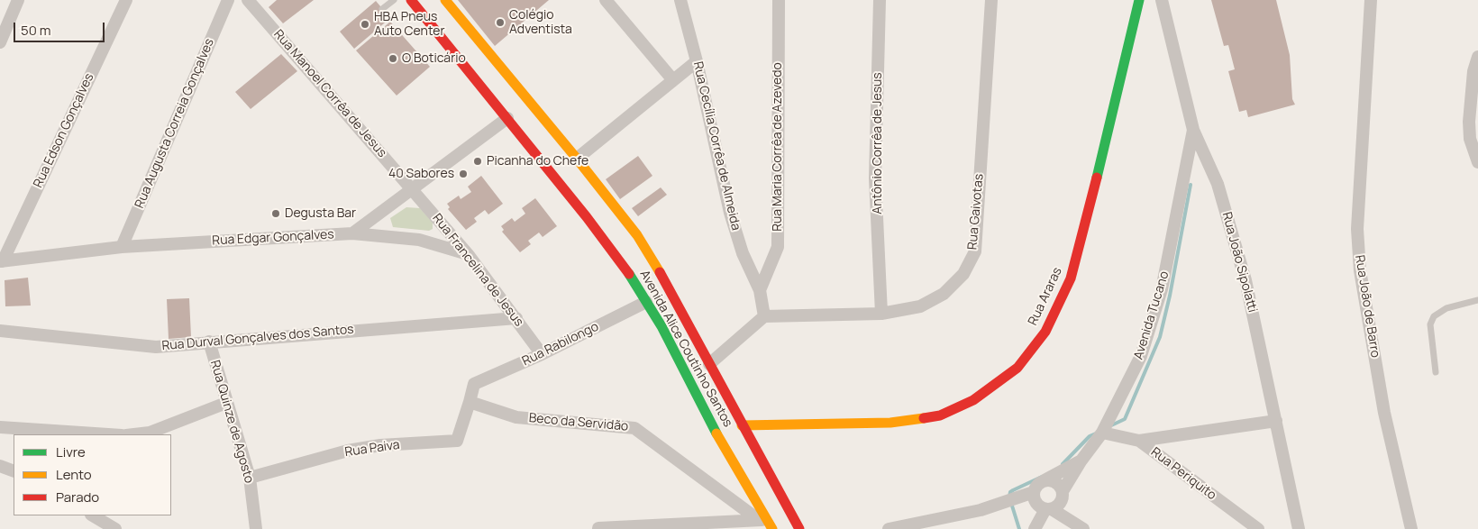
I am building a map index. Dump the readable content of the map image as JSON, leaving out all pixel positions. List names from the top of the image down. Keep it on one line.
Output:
{"streets":{"main road":["Rua Araras","Avenida Alice Coutinho Santos"],"street":["Rua Manoel Corrêa de Jesus","Rua Augusta Correia Gonçalves","Rua Edson Gonçalves","Antônio Corrêa de Jesus","Rua Cecília Corrêa de Almeida","Rua Maria Corrêa de Azevedo","Rua Gaivotas","Rua Edgar Gonçalves","Rua João Sipolatti","Rua Francelina de Jesus","Rua João de Barro","Avenida Tucano","Rua Durval Gonçalves dos Santos","Rua Rabilongo","Rua Quinze de Agosto","Beco da Servidão","Rua Paiva","Rua Periquito"]},"crossings":[["Rua Manoel Corrêa de Jesus","Rua Francelina de Jesus"],["Rua Augusta Correia Gonçalves","Rua Edgar Gonçalves"],["Rua Edson Gonçalves","Rua Edgar Gonçalves"],["Antônio Corrêa de Jesus","Rua Gaivotas"],["Rua Cecília Corrêa de Almeida","Rua Maria Corrêa de Azevedo"],["Rua Cecília Corrêa de Almeida","Rua Gaivotas"],["Rua Edgar Gonçalves","Rua Francelina de Jesus"],["Rua João Sipolatti","Avenida Tucano"],["Rua Francelina de Jesus","Rua Durval Gonçalves dos Santos"],["Rua Francelina de Jesus","Rua Rabilongo"],["Rua Araras","Avenida Alice Coutinho Santos"],["Avenida Tucano","Rua Periquito"],["Rua Durval Gonçalves dos Santos","Rua Quinze de Agosto"],["Rua Rabilongo","Avenida Alice Coutinho Santos"],["Rua Rabilongo","Beco da Servidão"],["Rua Rabilongo","Rua Paiva"],["Avenida Alice Coutinho Santos","Beco da Servidão"],["Rua Quinze de Agosto","Rua Paiva"],["Beco da Servidão","Rua Paiva"]],"places":["Colégio Adventista","HBA Pneus Auto Center","O Boticário","Picanha do Chefe","40 Sabores","Degusta Bar"],"legend":["Livre","Lento","Parado"],"scale_bar":"50 m"}
